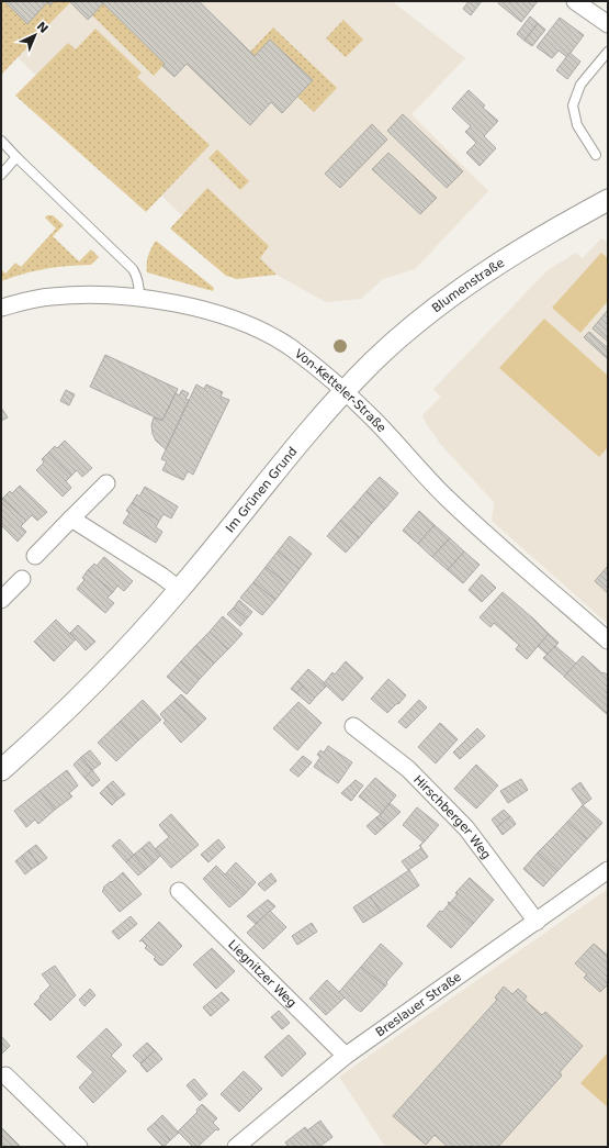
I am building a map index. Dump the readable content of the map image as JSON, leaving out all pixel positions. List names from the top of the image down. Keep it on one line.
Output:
{"streets":{"street":["Blumenstraße","Von-Ketteler-Straße","Im Grünen Grund","Hirschberger Weg","Liegnitzer Weg","Breslauer Straße"]},"crossings":[["Blumenstraße","Von-Ketteler-Straße"],["Blumenstraße","Im Grünen Grund"],["Von-Ketteler-Straße","Im Grünen Grund"],["Hirschberger Weg","Breslauer Straße"],["Liegnitzer Weg","Breslauer Straße"]],"north":"top right"}
